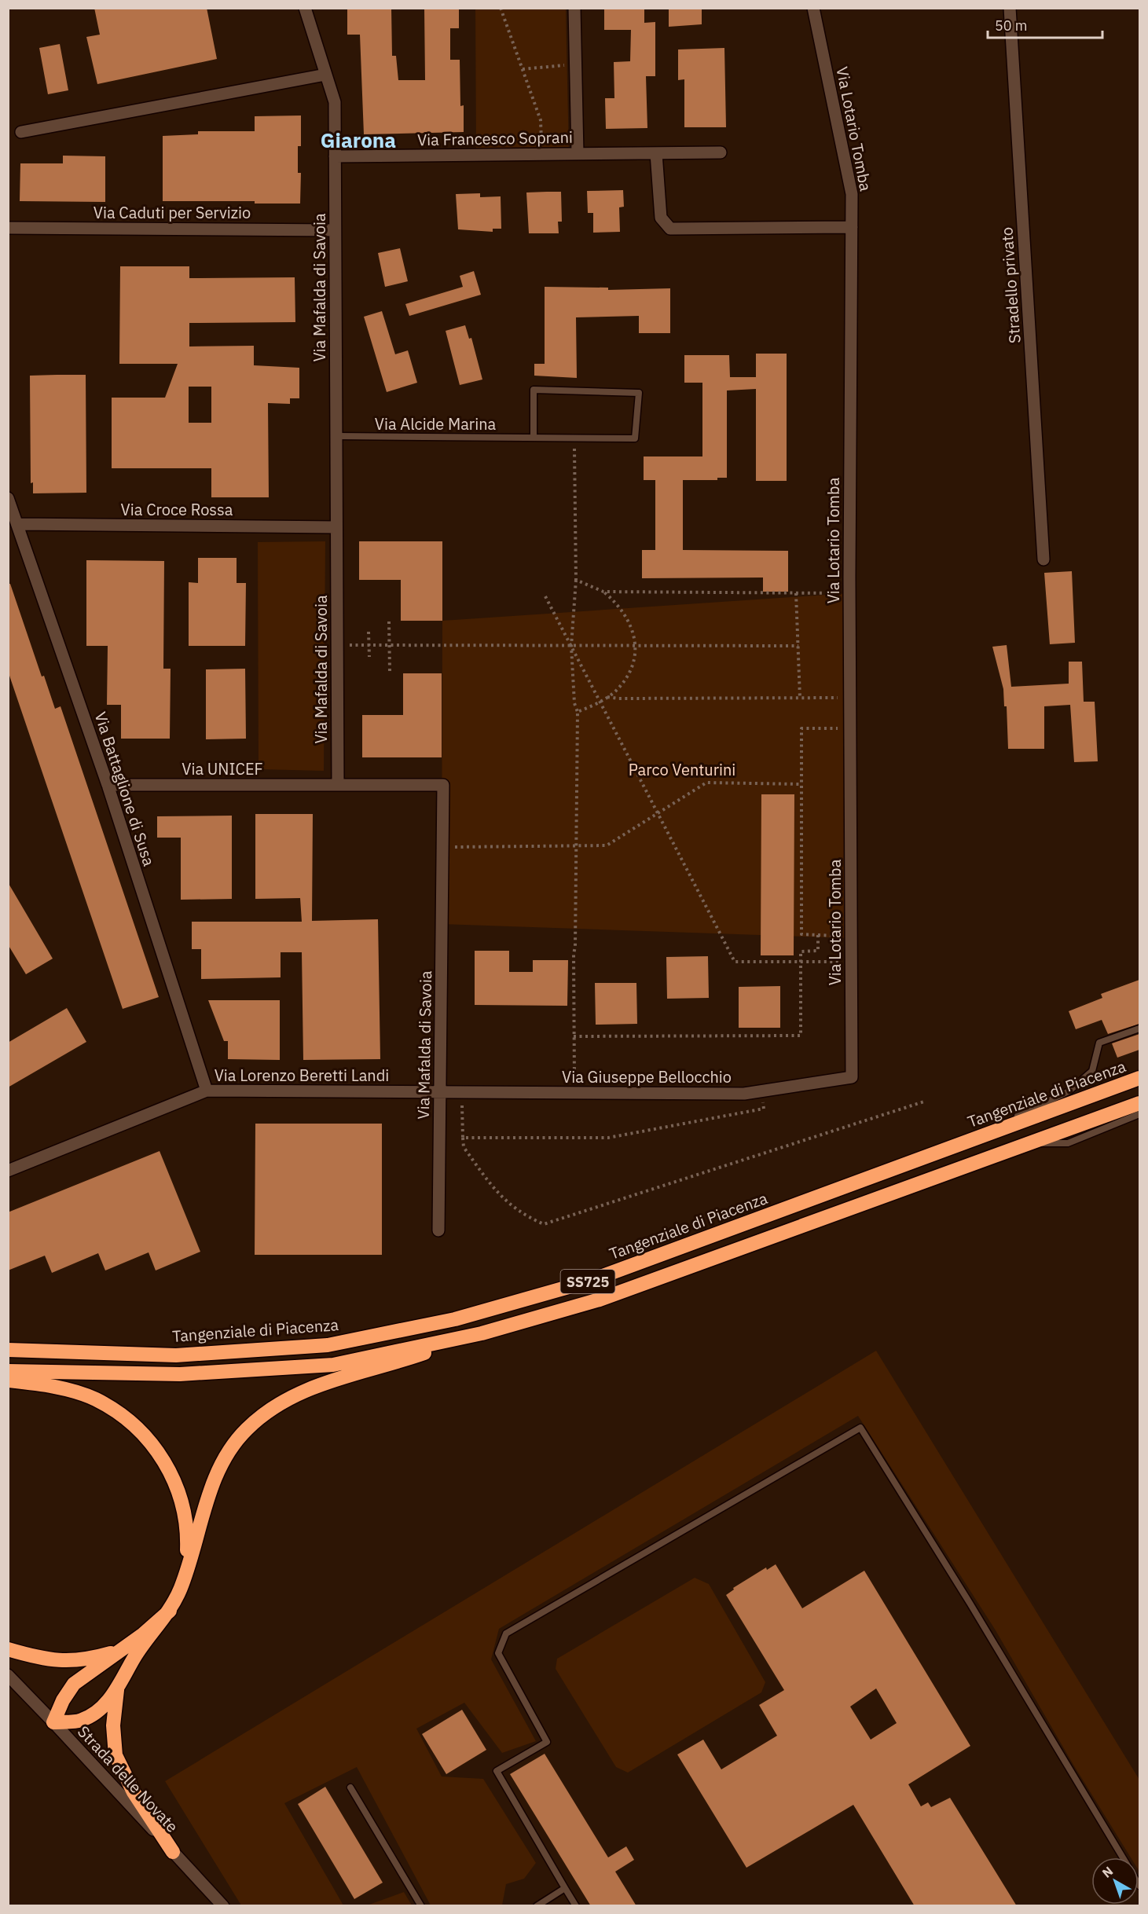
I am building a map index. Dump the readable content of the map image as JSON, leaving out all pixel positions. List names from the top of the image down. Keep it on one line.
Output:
{"streets":{"highway":["Tangenziale di Piacenza","SS725"],"street":["Via Lotario Tomba","Via Francesco Soprani","Via Caduti per Servizio","Stradello privato","Via Mafalda di Savoia","Via Croce Rossa","Via UNICEF","Via Battaglione di Susa","Via Lorenzo Beretti Landi","Via Giuseppe Bellocchio","Strada delle Novate"],"lane":["Via Alcide Marina"]},"crossings":[["Via Lotario Tomba","Via Giuseppe Bellocchio"],["Via Francesco Soprani","Via Mafalda di Savoia"],["Via Caduti per Servizio","Via Mafalda di Savoia"],["Via Mafalda di Savoia","Via Alcide Marina"],["Via Mafalda di Savoia","Via Croce Rossa"],["Via Mafalda di Savoia","Via UNICEF"],["Via Mafalda di Savoia","Via Lorenzo Beretti Landi"],["Via Mafalda di Savoia","Via Giuseppe Bellocchio"],["Via Croce Rossa","Via Battaglione di Susa"],["Via UNICEF","Via Battaglione di Susa"],["Via Battaglione di Susa","Via Lorenzo Beretti Landi"],["Via Lorenzo Beretti Landi","Via Giuseppe Bellocchio"]],"districts":["Giarona"],"parks":["Parco Venturini"],"scale_bar":"50 m","north":"top left"}
